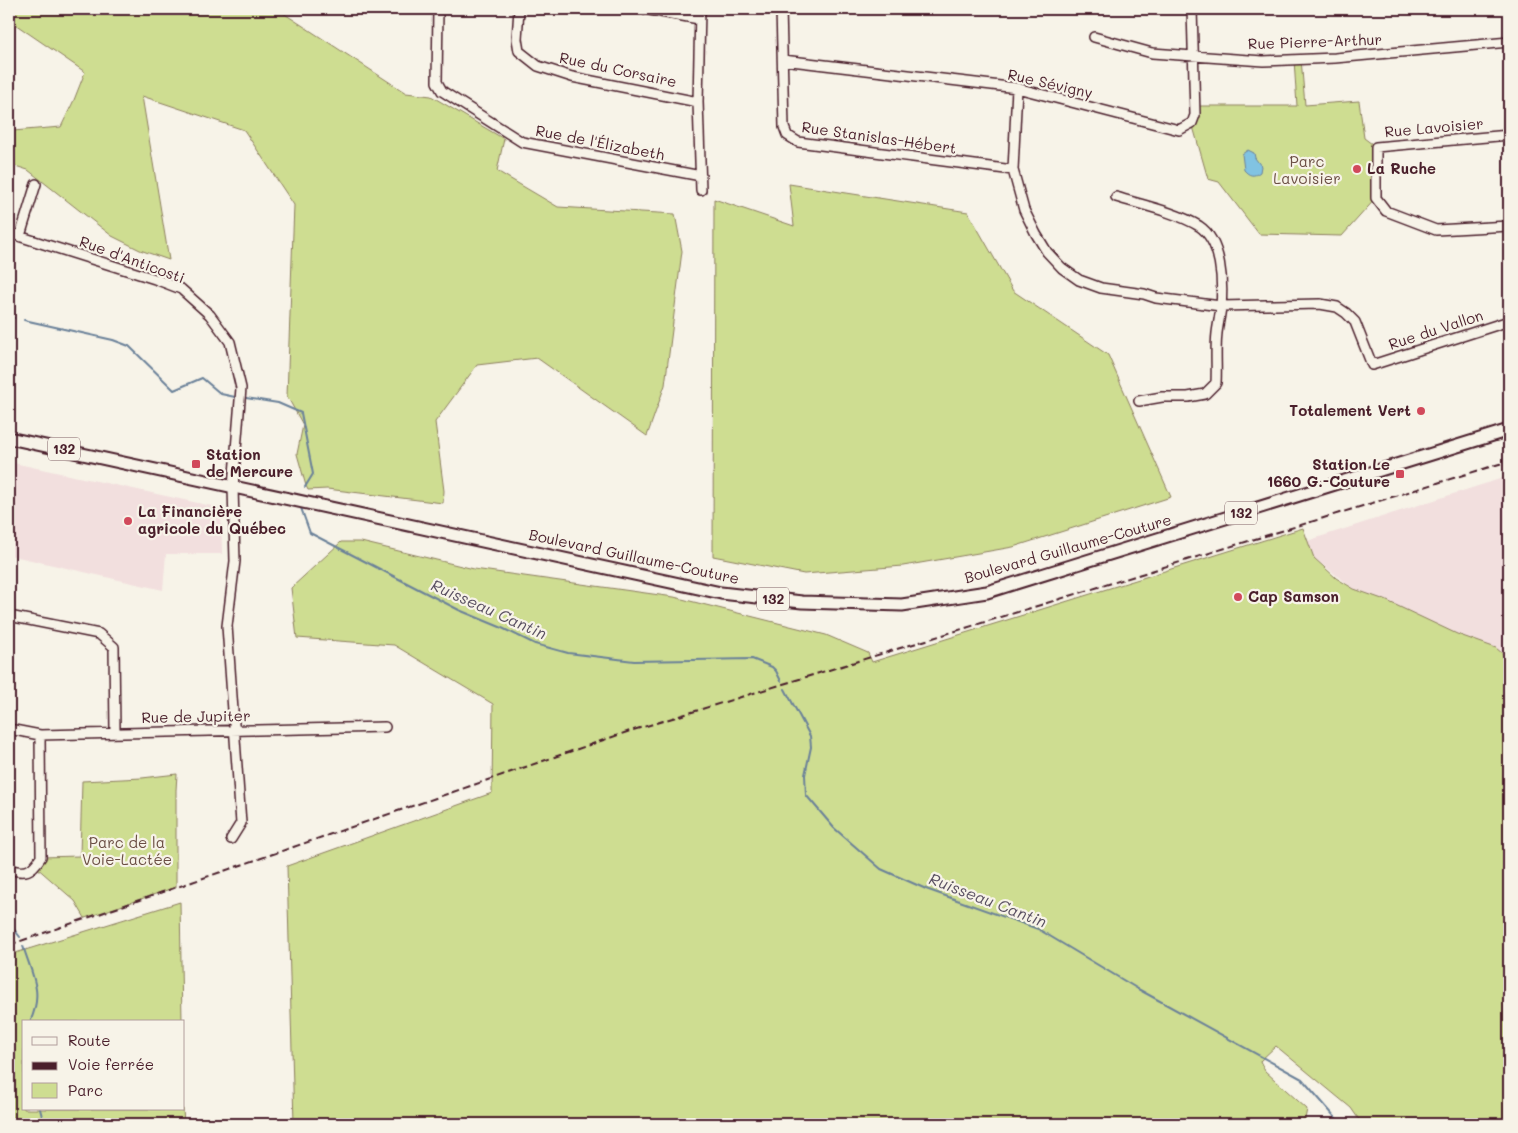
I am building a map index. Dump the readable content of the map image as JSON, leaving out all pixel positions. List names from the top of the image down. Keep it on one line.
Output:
{"streets":{"main road":["132","Boulevard Guillaume-Couture"],"street":["Rue Pierre-Arthur","Rue du Corsaire","Rue Sévigny","Rue Lavoisier","Rue Stanislas-Hébert","Rue de l'Élizabeth","Rue d'Anticosti","Rue du Vallon","Rue de Jupiter"]},"crossings":[["Rue Pierre-Arthur","Rue Sévigny"],["Rue Sévigny","Rue Stanislas-Hébert"],["Rue d'Anticosti","Boulevard Guillaume-Couture"],["Rue d'Anticosti","Rue de Jupiter"]],"water":["Ruisseau Cantin"],"parks":["Parc Lavoisier","Parc de la Voie-Lactée"],"places":{"other":["La Ruche","Totalement Vert","La Financière agricole du Québec","Cap Samson"],"transit":["Station de Mercure","Station Le 1660 G.-Couture"]},"legend":["Route","Voie ferrée","Parc"]}
